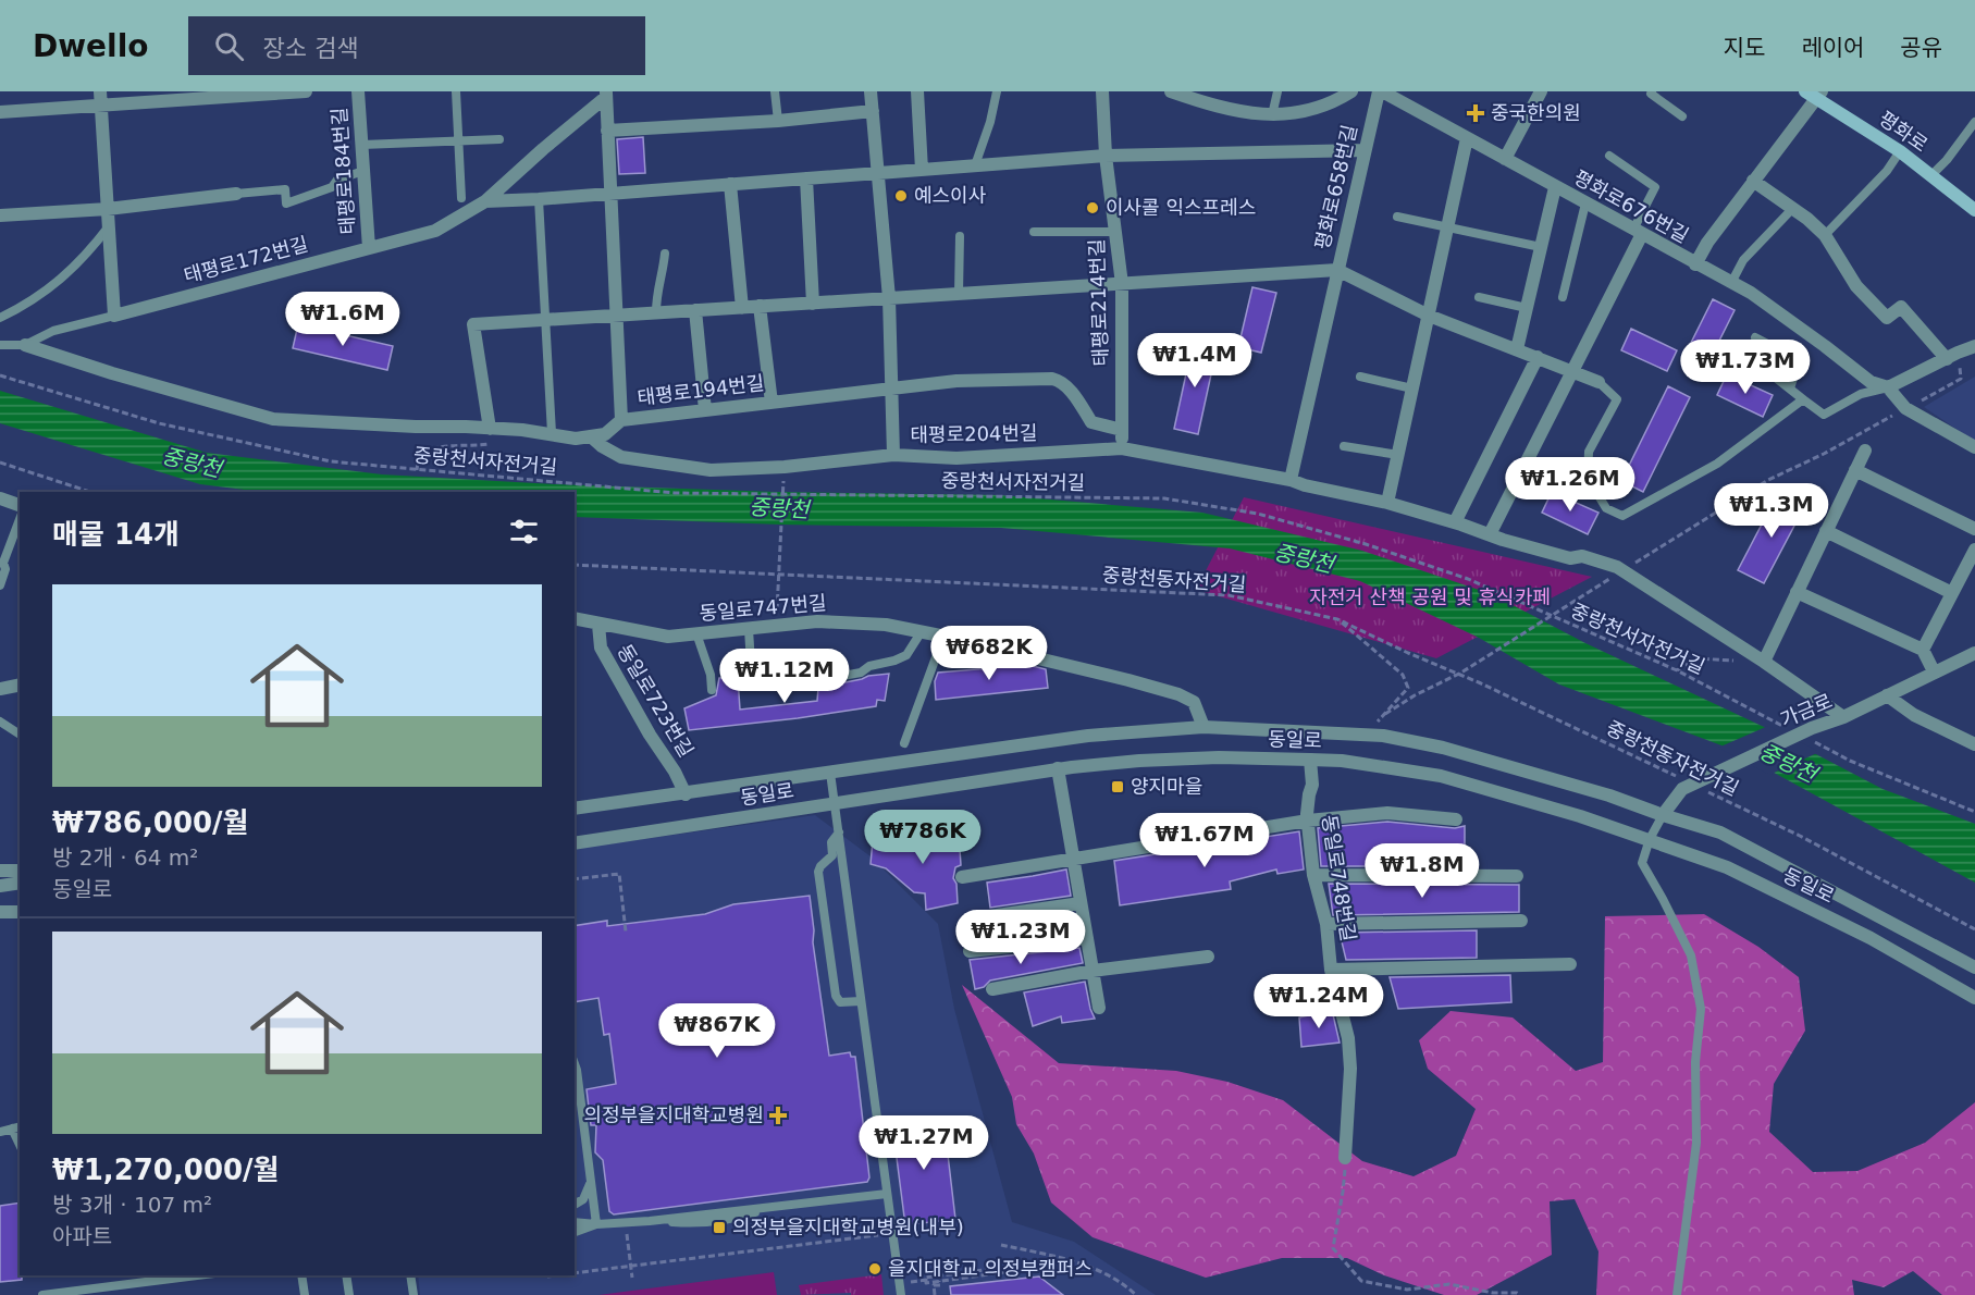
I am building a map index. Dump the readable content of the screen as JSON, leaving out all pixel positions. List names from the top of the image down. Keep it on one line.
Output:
{"streets":{"main road":["평화로"],"street":["태평로184번길","평화로658번길","평화로676번길","태평로172번길","태평로214번길","태평로194번길","태평로204번길","동일로747번길","동일로723번길","가금로","동일로","동일로748번길"],"path":["중랑천서자전거길","중랑천동자전거길"]},"crossings":[["평화로","평화로676번길"],["태평로184번길","태평로172번길"],["평화로658번길","평화로676번길"],["태평로214번길","태평로204번길"],["태평로194번길","태평로204번길"],["태평로204번길","가금로"],["중랑천동자전거길","가금로"],["동일로747번길","동일로723번길"],["동일로747번길","동일로"],["동일로723번길","동일로"],["가금로","동일로"],["동일로","동일로748번길"]],"water":["중랑천"],"parks":["자전거 산책 공원 및 휴식카페"],"places":{"health":["중국한의원","의정부을지대학교병원"],"other":["예스이사","이사콜 익스프레스","을지대학교 의정부캠퍼스"],"transit":["양지마을","의정부을지대학교병원(내부)"]},"page":{"header":"Dwello","search":"장소 검색","nav":["지도","레이어","공유"],"price":["₩1.6M","₩1.4M","₩1.73M","₩1.26M","₩1.3M","₩682K","₩1.12M","₩786K","₩1.67M","₩1.8M","₩1.23M","₩1.24M","₩867K","₩1.27M"],"heading":"매물 14개","list":[{"name":"₩786,000/월","note":"방 2개 · 64 m² · 동일로"},{"name":"₩1,270,000/월","note":"방 3개 · 107 m² · 아파트"}]}}
